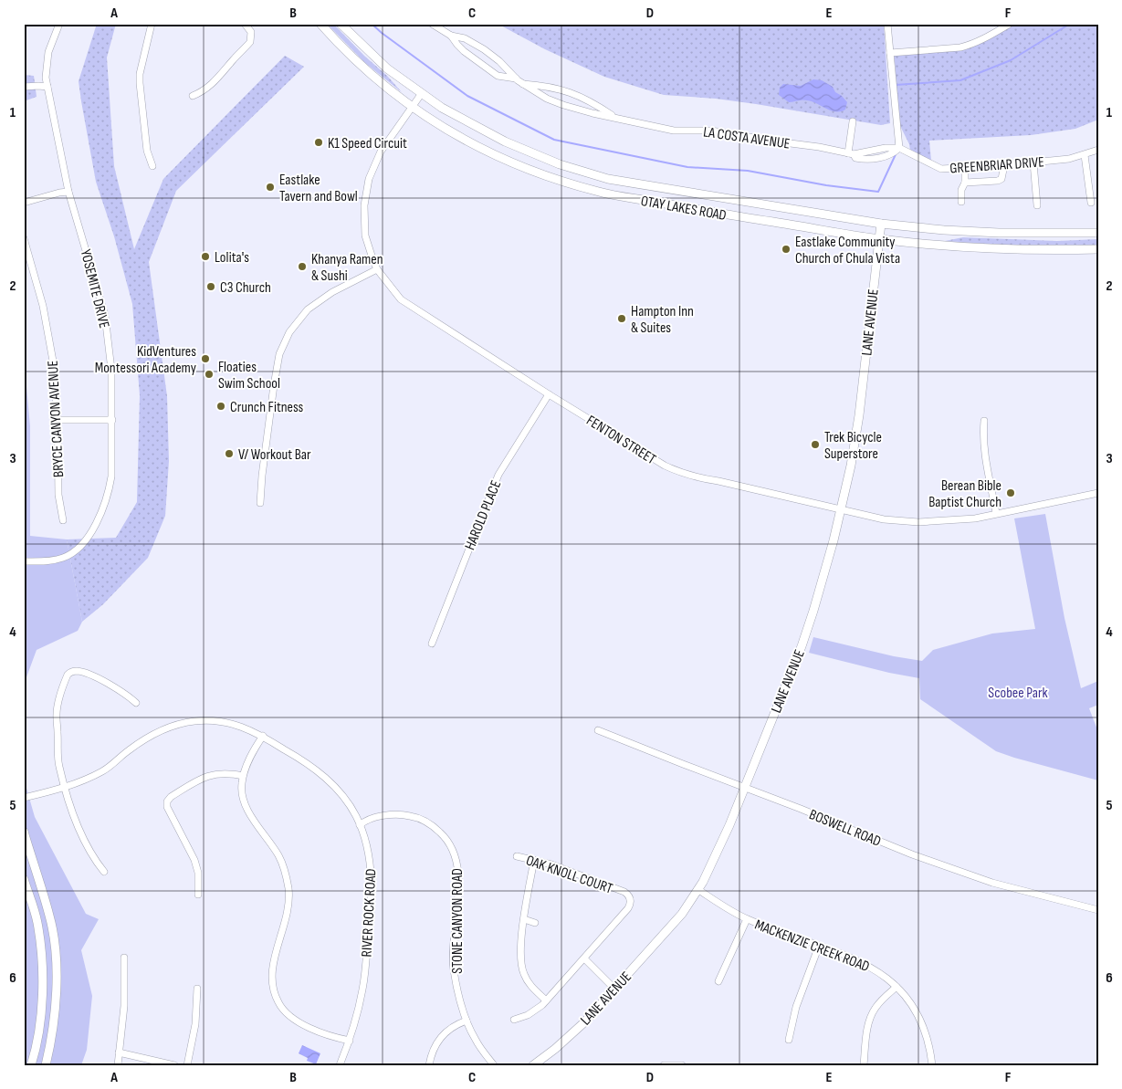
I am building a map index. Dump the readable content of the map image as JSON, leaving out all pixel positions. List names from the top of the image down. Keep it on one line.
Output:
{"streets":{"main road":["OTAY LAKES ROAD","LANE AVENUE"],"street":["LA COSTA AVENUE","GREENBRIAR DRIVE","YOSEMITE DRIVE","BRYCE CANYON AVENUE","FENTON STREET","HAROLD PLACE","BOSWELL ROAD","OAK KNOLL COURT","RIVER ROCK ROAD","STONE CANYON ROAD","MACKENZIE CREEK ROAD"]},"crossings":[["LA COSTA AVENUE","GREENBRIAR DRIVE"],["OTAY LAKES ROAD","LANE AVENUE"],["OTAY LAKES ROAD","FENTON STREET"],["LANE AVENUE","FENTON STREET"],["LANE AVENUE","BOSWELL ROAD"],["LANE AVENUE","MACKENZIE CREEK ROAD"],["FENTON STREET","HAROLD PLACE"],["RIVER ROCK ROAD","STONE CANYON ROAD"]],"parks":["Scobee Park"],"places":["K1 Speed Circuit","Eastlake Tavern and Bowl","Eastlake Community Church of Chula Vista","Lolita's","Khanya Ramen & Sushi","C3 Church","Hampton Inn & Suites","KidVentures Montessori Academy","Floaties Swim School","Crunch Fitness","Trek Bicycle Superstore","V/ Workout Bar","Berean Bible Baptist Church"],"grid":{"columns":["A","B","C","D","E","F"],"rows":["1","2","3","4","5","6"]}}
